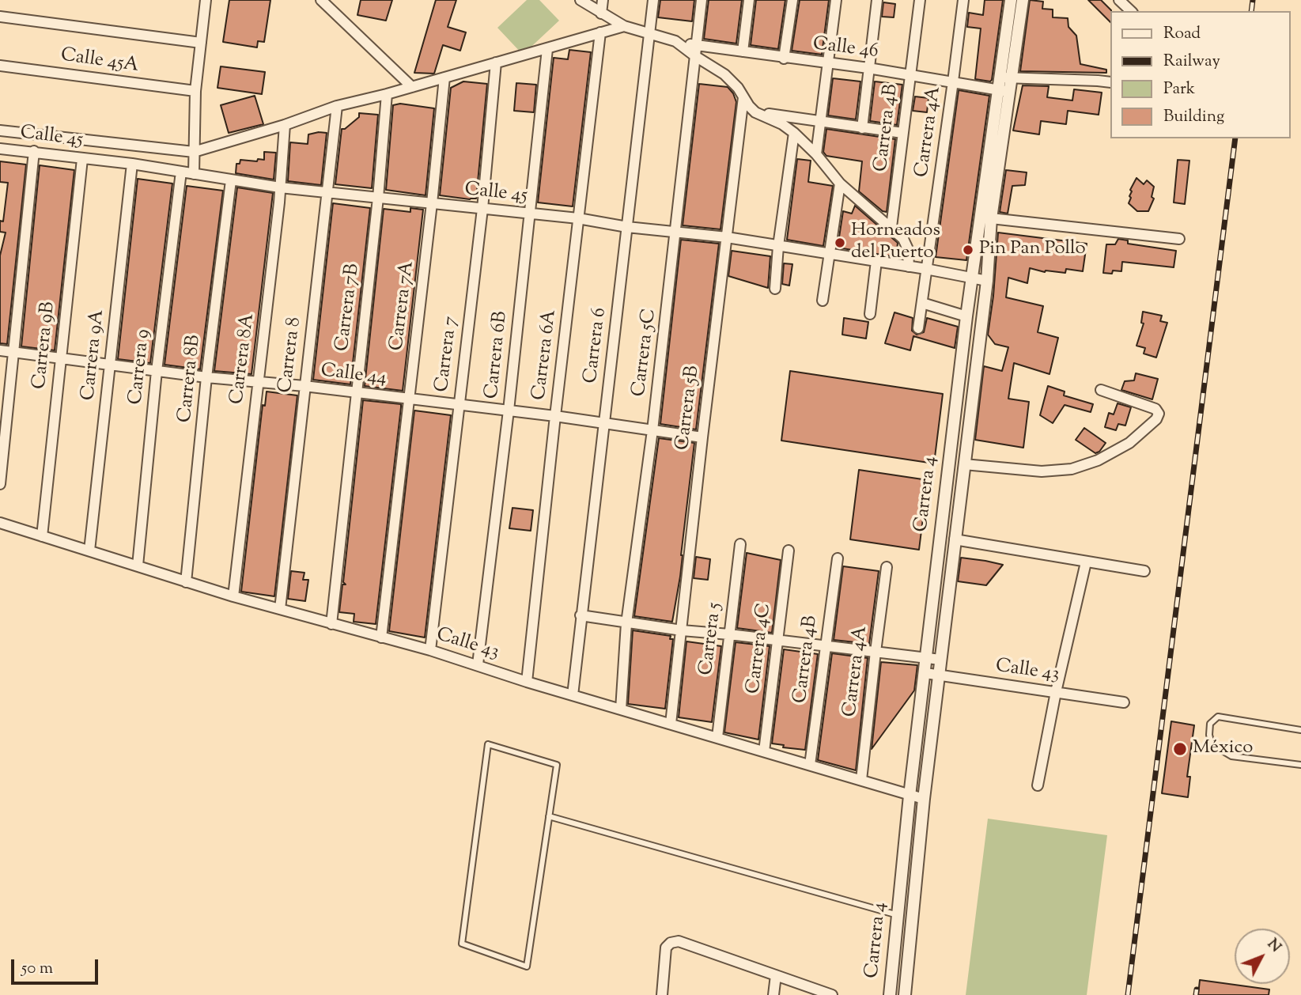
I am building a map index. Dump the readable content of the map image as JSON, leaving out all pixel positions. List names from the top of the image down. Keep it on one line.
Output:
{"streets":{"street":["Calle 46","Calle 45A","Carrera 4B","Carrera 4A","Calle 45","Carrera 7A","Carrera 7B","Carrera 9B","Carrera 6","Carrera 5C","Carrera 7","Carrera 9A","Carrera 8","Carrera 6B","Carrera 6A","Carrera 8A","Carrera 9","Calle 44","Carrera 8B","Carrera 5B","Carrera 4","Carrera 5","Calle 43","Carrera 4C"]},"crossings":[["Calle 46","Carrera 4B"],["Calle 46","Carrera 4A"],["Calle 46","Carrera 5C"],["Calle 46","Carrera 4"],["Carrera 4B","Calle 43"],["Carrera 4A","Calle 45"],["Carrera 4A","Calle 43"],["Calle 45","Carrera 7A"],["Calle 45","Carrera 7B"],["Calle 45","Carrera 9B"],["Calle 45","Carrera 6"],["Calle 45","Carrera 5C"],["Calle 45","Carrera 7"],["Calle 45","Carrera 9A"],["Calle 45","Carrera 8"],["Calle 45","Carrera 6B"],["Calle 45","Carrera 6A"],["Calle 45","Carrera 8A"],["Calle 45","Carrera 9"],["Calle 45","Carrera 8B"],["Calle 45","Carrera 5B"],["Calle 45","Carrera 4"],["Carrera 7A","Calle 44"],["Carrera 7A","Calle 43"],["Carrera 7B","Calle 44"],["Carrera 7B","Calle 43"],["Carrera 9B","Calle 44"],["Carrera 9B","Calle 43"],["Carrera 6","Calle 44"],["Carrera 6","Calle 43"],["Carrera 5C","Calle 44"],["Carrera 5C","Calle 43"],["Carrera 7","Calle 44"],["Carrera 7","Calle 43"],["Carrera 9A","Calle 44"],["Carrera 9A","Calle 43"],["Carrera 8","Calle 44"],["Carrera 8","Calle 43"],["Carrera 6B","Calle 44"],["Carrera 6B","Calle 43"],["Carrera 6A","Calle 44"],["Carrera 6A","Calle 43"],["Carrera 8A","Calle 44"],["Carrera 8A","Calle 43"],["Carrera 9","Calle 44"],["Carrera 9","Calle 43"],["Calle 44","Carrera 8B"],["Calle 44","Carrera 5B"],["Carrera 8B","Calle 43"],["Carrera 5B","Calle 43"],["Carrera 4","Calle 43"],["Carrera 5","Calle 43"],["Calle 43","Carrera 4C"]],"places":["Horneados del Puerto","Pin Pan Pollo","México"],"legend":["Road","Railway","Park","Building"],"scale_bar":"50 m","north":"top right"}
